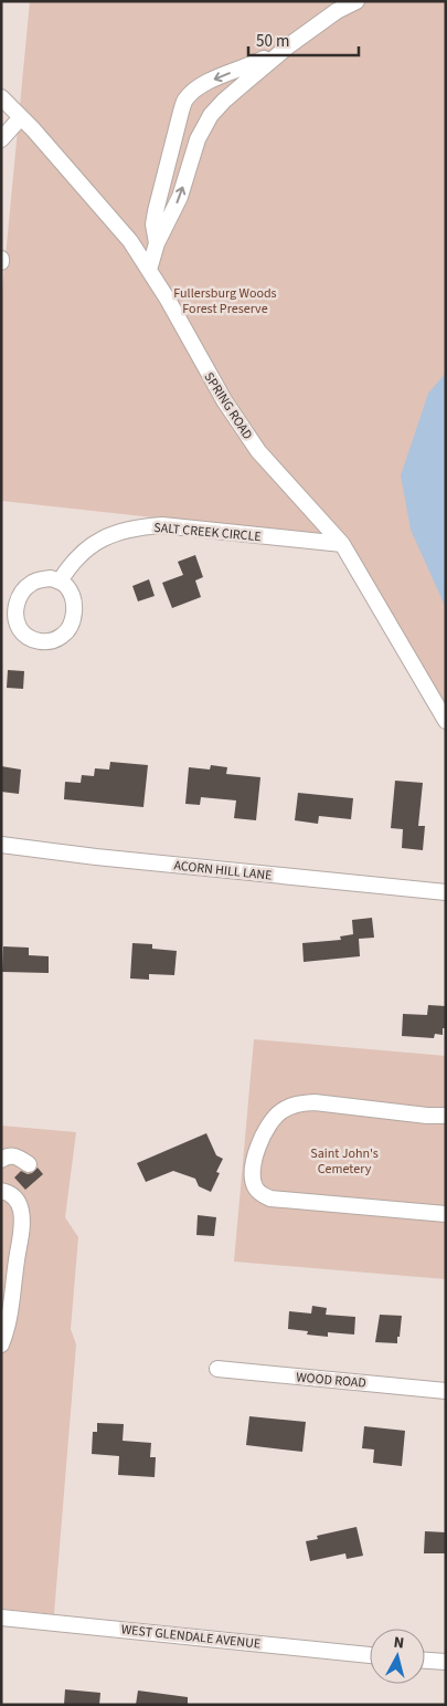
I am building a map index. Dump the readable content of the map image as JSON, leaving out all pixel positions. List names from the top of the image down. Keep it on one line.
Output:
{"streets":{"street":["SPRING ROAD","SALT CREEK CIRCLE","ACORN HILL LANE","WOOD ROAD","WEST GLENDALE AVENUE"]},"crossings":[["SPRING ROAD","SALT CREEK CIRCLE"]],"parks":["Fullersburg Woods Forest Preserve","Saint John's Cemetery"],"scale_bar":"50 m","north":"top"}
